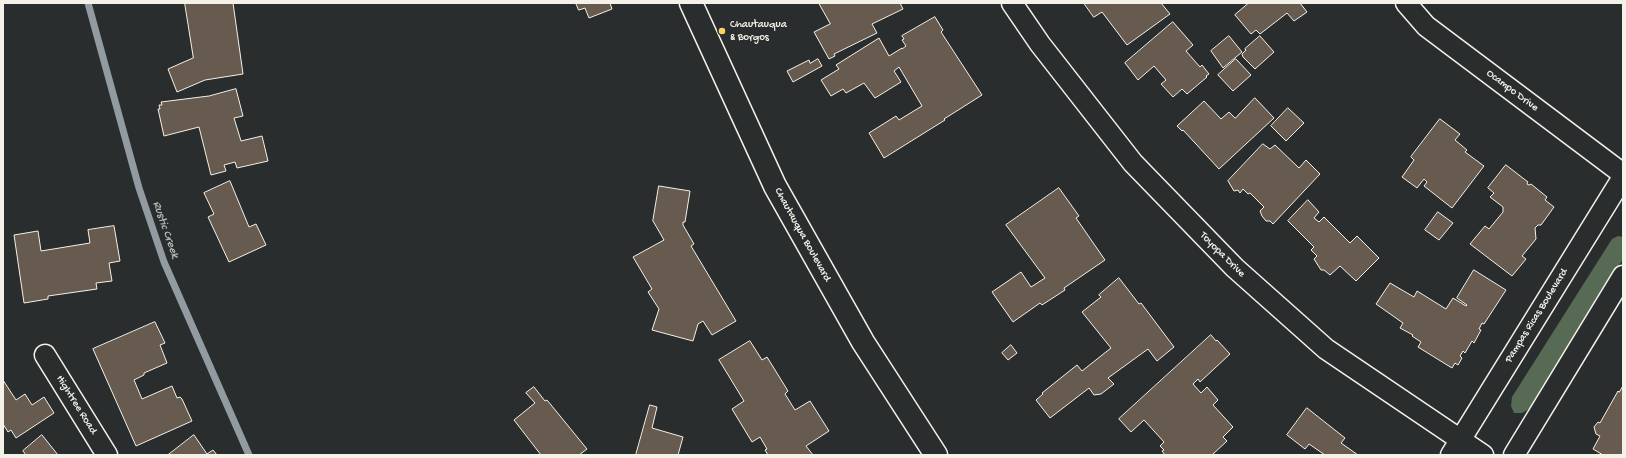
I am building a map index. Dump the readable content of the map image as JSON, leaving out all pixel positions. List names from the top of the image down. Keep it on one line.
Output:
{"streets":{"street":["Ocampo Drive","Chautauqua Boulevard","Toyopa Drive","Pampas Ricas Boulevard","Hightree Road"]},"crossings":[["Ocampo Drive","Pampas Ricas Boulevard"],["Toyopa Drive","Pampas Ricas Boulevard"]],"water":["Rustic Creek"],"places":["Chautauqua & Borgos"]}
